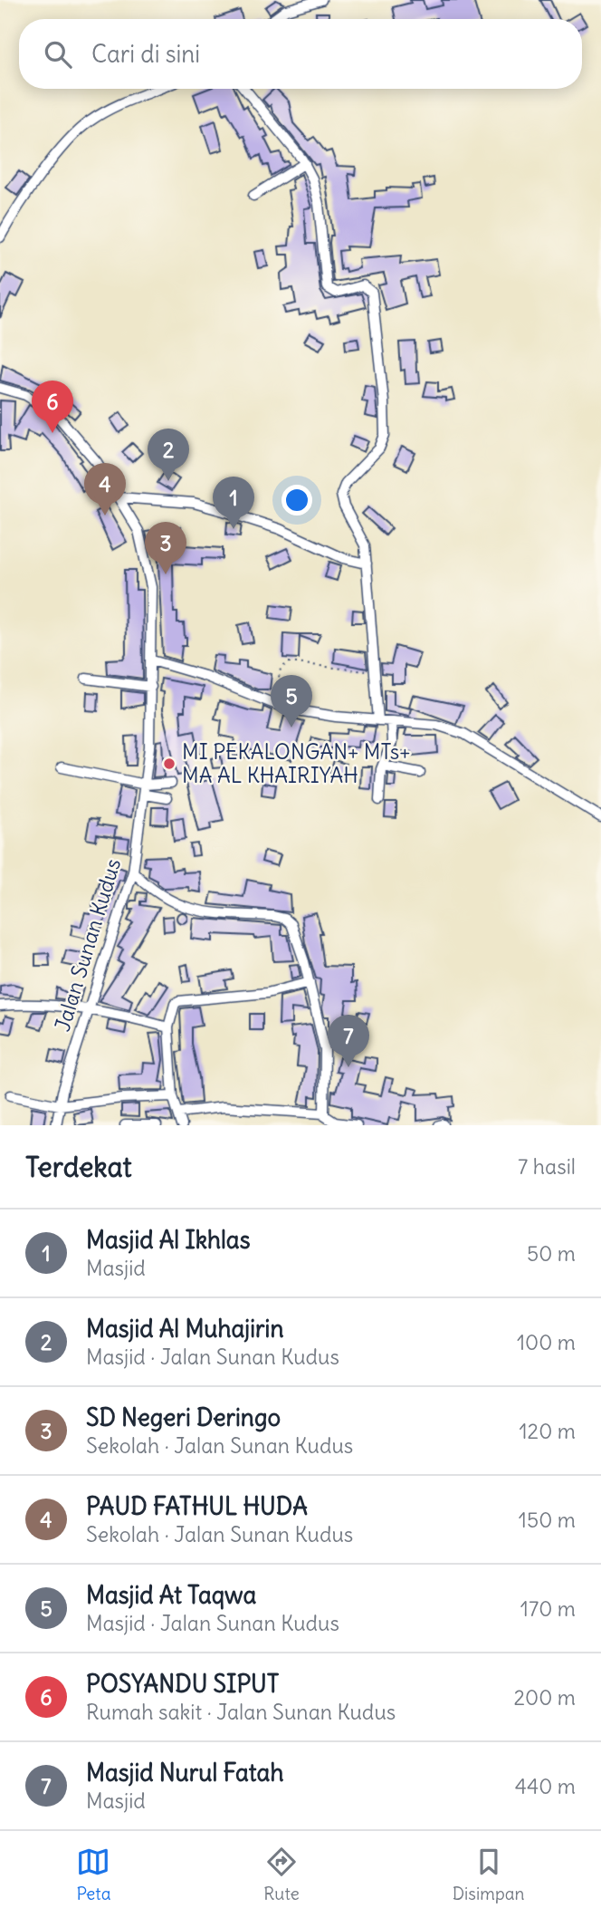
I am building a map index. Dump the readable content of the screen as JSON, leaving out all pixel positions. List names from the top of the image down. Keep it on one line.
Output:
{"streets":{"street":["Jalan Sunan Kudus"]},"places":["MI PEKALONGAN+ MTs+ MA AL KHAIRIYAH"],"page":{"search":"Cari di sini","pins":["6","2","4","1","3","5","7"],"heading":["Terdekat","7 hasil"],"list":[{"mark":"1","name":"Masjid Al Ikhlas","note":"Masjid","value":"50 m"},{"mark":"2","name":"Masjid Al Muhajirin","note":"Masjid · Jalan Sunan Kudus","value":"100 m"},{"mark":"3","name":"SD Negeri Deringo","note":"Sekolah · Jalan Sunan Kudus","value":"120 m"},{"mark":"4","name":"PAUD FATHUL HUDA","note":"Sekolah · Jalan Sunan Kudus","value":"150 m"},{"mark":"5","name":"Masjid At Taqwa","note":"Masjid · Jalan Sunan Kudus","value":"170 m"},{"mark":"6","name":"POSYANDU SIPUT","note":"Rumah sakit · Jalan Sunan Kudus","value":"200 m"},{"mark":"7","name":"Masjid Nurul Fatah","note":"Masjid","value":"440 m"}],"nav":["Peta","Rute","Disimpan"]}}
